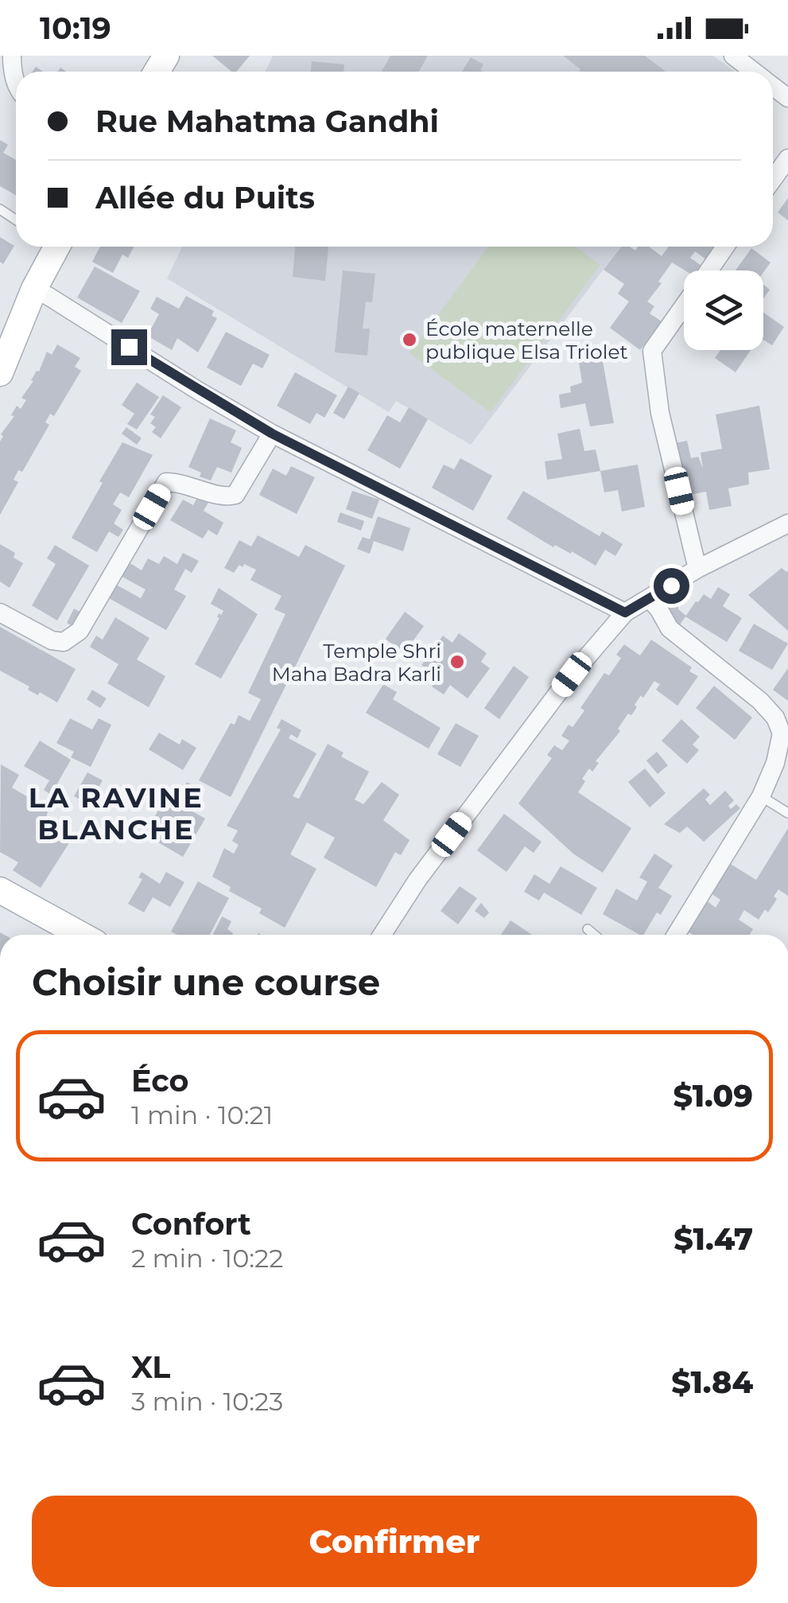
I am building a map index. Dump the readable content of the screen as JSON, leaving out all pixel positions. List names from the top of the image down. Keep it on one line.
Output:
{"districts":["LA RAVINE BLANCHE"],"places":["École maternelle publique Elsa Triolet","Temple Shri Maha Badra Karli"],"page":{"status":"10:19","banner":["Rue Mahatma Gandhi","Allée du Puits"],"heading":"Choisir une course","list":[{"name":"Éco","note":"1 min · 10:21","value":"$1.09"},{"name":"Confort","note":"2 min · 10:22","value":"$1.47"},{"name":"XL","note":"3 min · 10:23","value":"$1.84"}],"buttons":"Confirmer"}}
